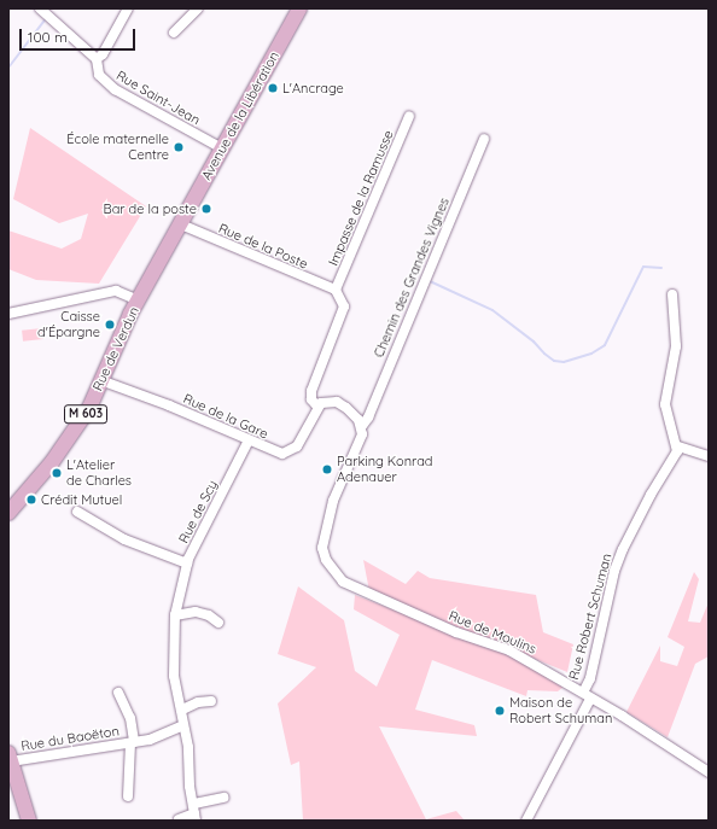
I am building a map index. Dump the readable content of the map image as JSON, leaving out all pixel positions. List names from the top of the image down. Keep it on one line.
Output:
{"streets":{"main road":["Avenue de la Libération","Rue de Verdun","M 603"],"street":["Rue Saint-Jean","Impasse de la Ramusse","Rue de la Poste","Chemin des Grandes Vignes","Rue de la Gare","Rue de Scy","Rue Robert Schuman","Rue de Moulins","Rue du Baoëton"]},"crossings":[["Rue Saint-Jean","Avenue de la Libération"],["Avenue de la Libération","Rue de la Poste"],["Avenue de la Libération","Rue de Verdun"],["Impasse de la Ramusse","Rue de la Poste"],["Rue de la Poste","Rue de Verdun"],["Chemin des Grandes Vignes","Rue de Moulins"],["Rue de Verdun","Rue de la Gare"],["Rue de la Gare","Rue de Scy"],["Rue Robert Schuman","Rue de Moulins"]],"places":["L'Ancrage","École maternelle Centre","Bar de la poste","Caisse d'Épargne","Parking Konrad Adenauer","L'Atelier de Charles","Crédit Mutuel","Maison de Robert Schuman"],"scale_bar":"100 m"}
